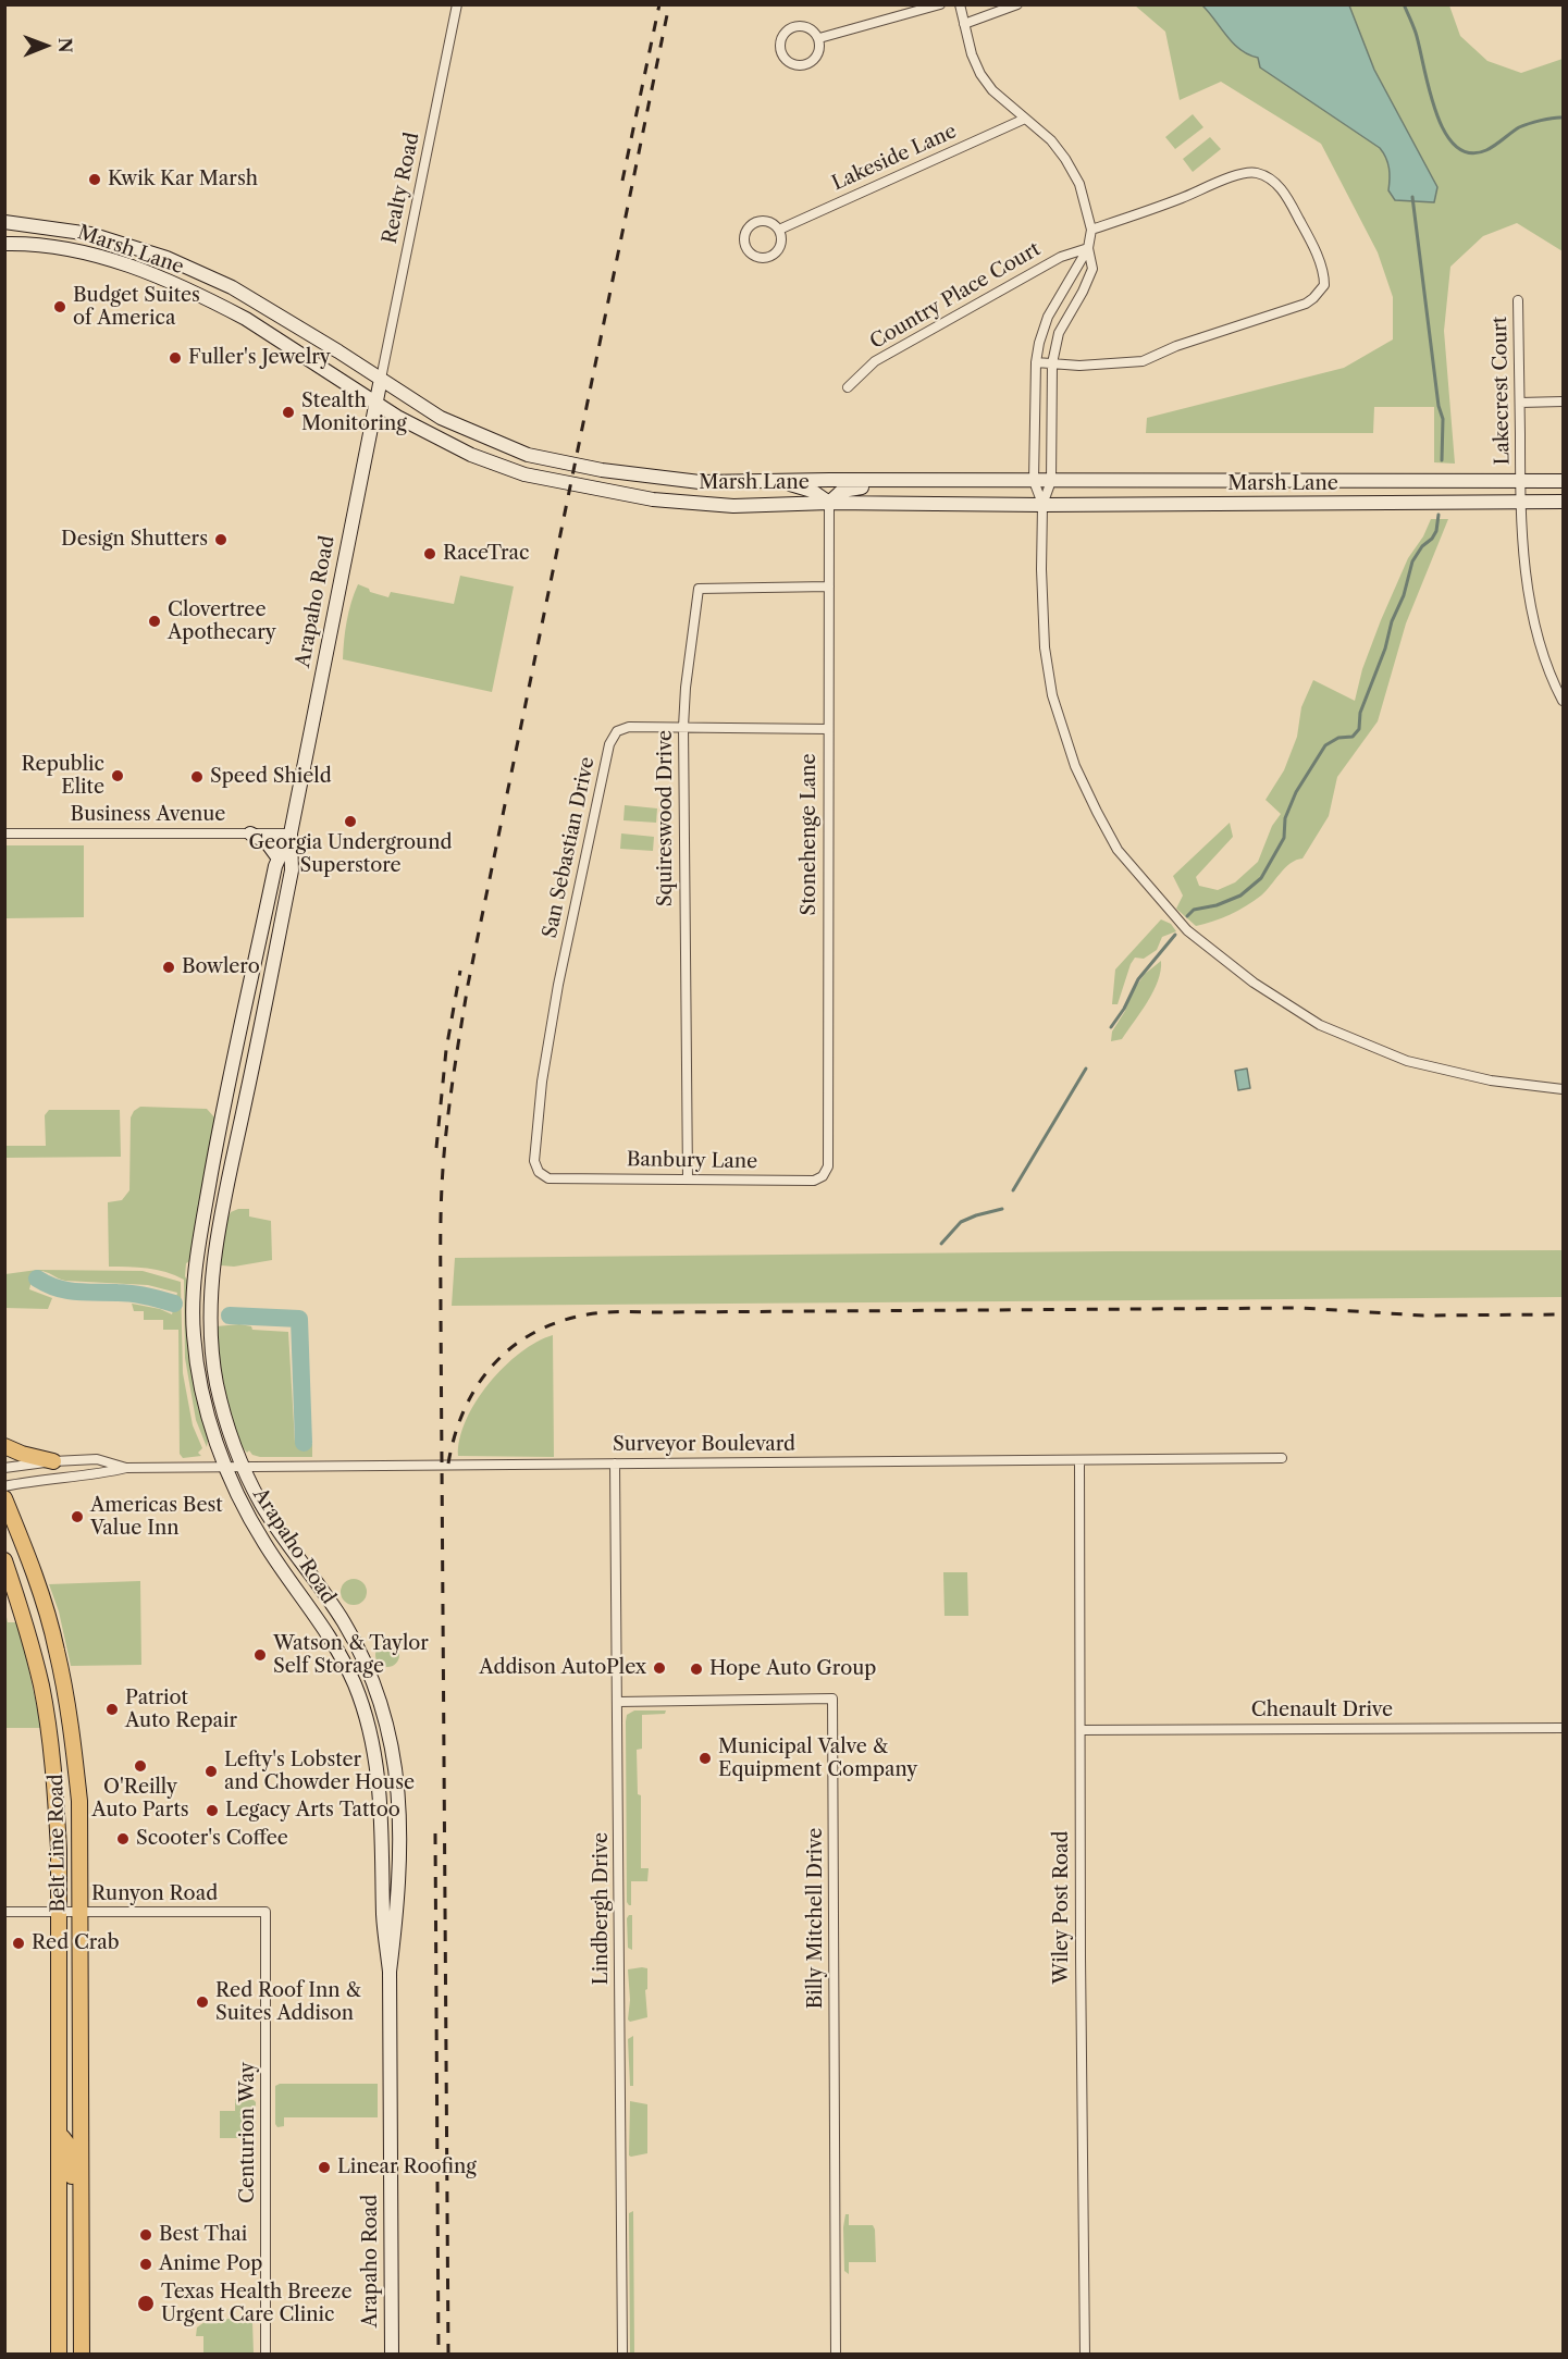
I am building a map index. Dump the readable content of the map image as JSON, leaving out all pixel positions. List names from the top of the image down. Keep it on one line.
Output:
{"streets":{"main road":["Marsh Lane","Arapaho Road","Belt Line Road"],"street":["Lakeside Lane","Realty Road","Country Place Court","Lakecrest Court","Business Avenue","Squireswood Drive","Stonehenge Lane","San Sebastian Drive","Banbury Lane","Surveyor Boulevard","Chenault Drive","Runyon Road","Wiley Post Road","Lindbergh Drive","Billy Mitchell Drive","Centurion Way"]},"crossings":[["Realty Road","Marsh Lane"],["Realty Road","Arapaho Road"],["Marsh Lane","Lakecrest Court"],["Marsh Lane","Arapaho Road"],["Marsh Lane","Stonehenge Lane"],["Arapaho Road","Business Avenue"],["Arapaho Road","Surveyor Boulevard"],["Squireswood Drive","Stonehenge Lane"],["Squireswood Drive","San Sebastian Drive"],["Squireswood Drive","Banbury Lane"],["Stonehenge Lane","San Sebastian Drive"],["Stonehenge Lane","Banbury Lane"],["San Sebastian Drive","Banbury Lane"],["Surveyor Boulevard","Wiley Post Road"],["Surveyor Boulevard","Lindbergh Drive"],["Chenault Drive","Wiley Post Road"],["Belt Line Road","Runyon Road"],["Runyon Road","Centurion Way"],["Lindbergh Drive","Billy Mitchell Drive"]],"places":["Kwik Kar Marsh","Budget Suites of America","Fuller's Jewelry","Stealth Monitoring","Design Shutters","RaceTrac","Clovertree Apothecary","Republic Elite","Speed Shield","Georgia Underground Superstore","Bowlero","Americas Best Value Inn","Watson & Taylor Self Storage","Addison AutoPlex","Hope Auto Group","Patriot Auto Repair","Municipal Valve & Equipment Company","O'Reilly Auto Parts","Lefty's Lobster and Chowder House","Legacy Arts Tattoo","Scooter's Coffee","Red Crab","Red Roof Inn & Suites Addison","Linear Roofing","Best Thai","Anime Pop","Texas Health Breeze Urgent Care Clinic"],"north":"right"}
